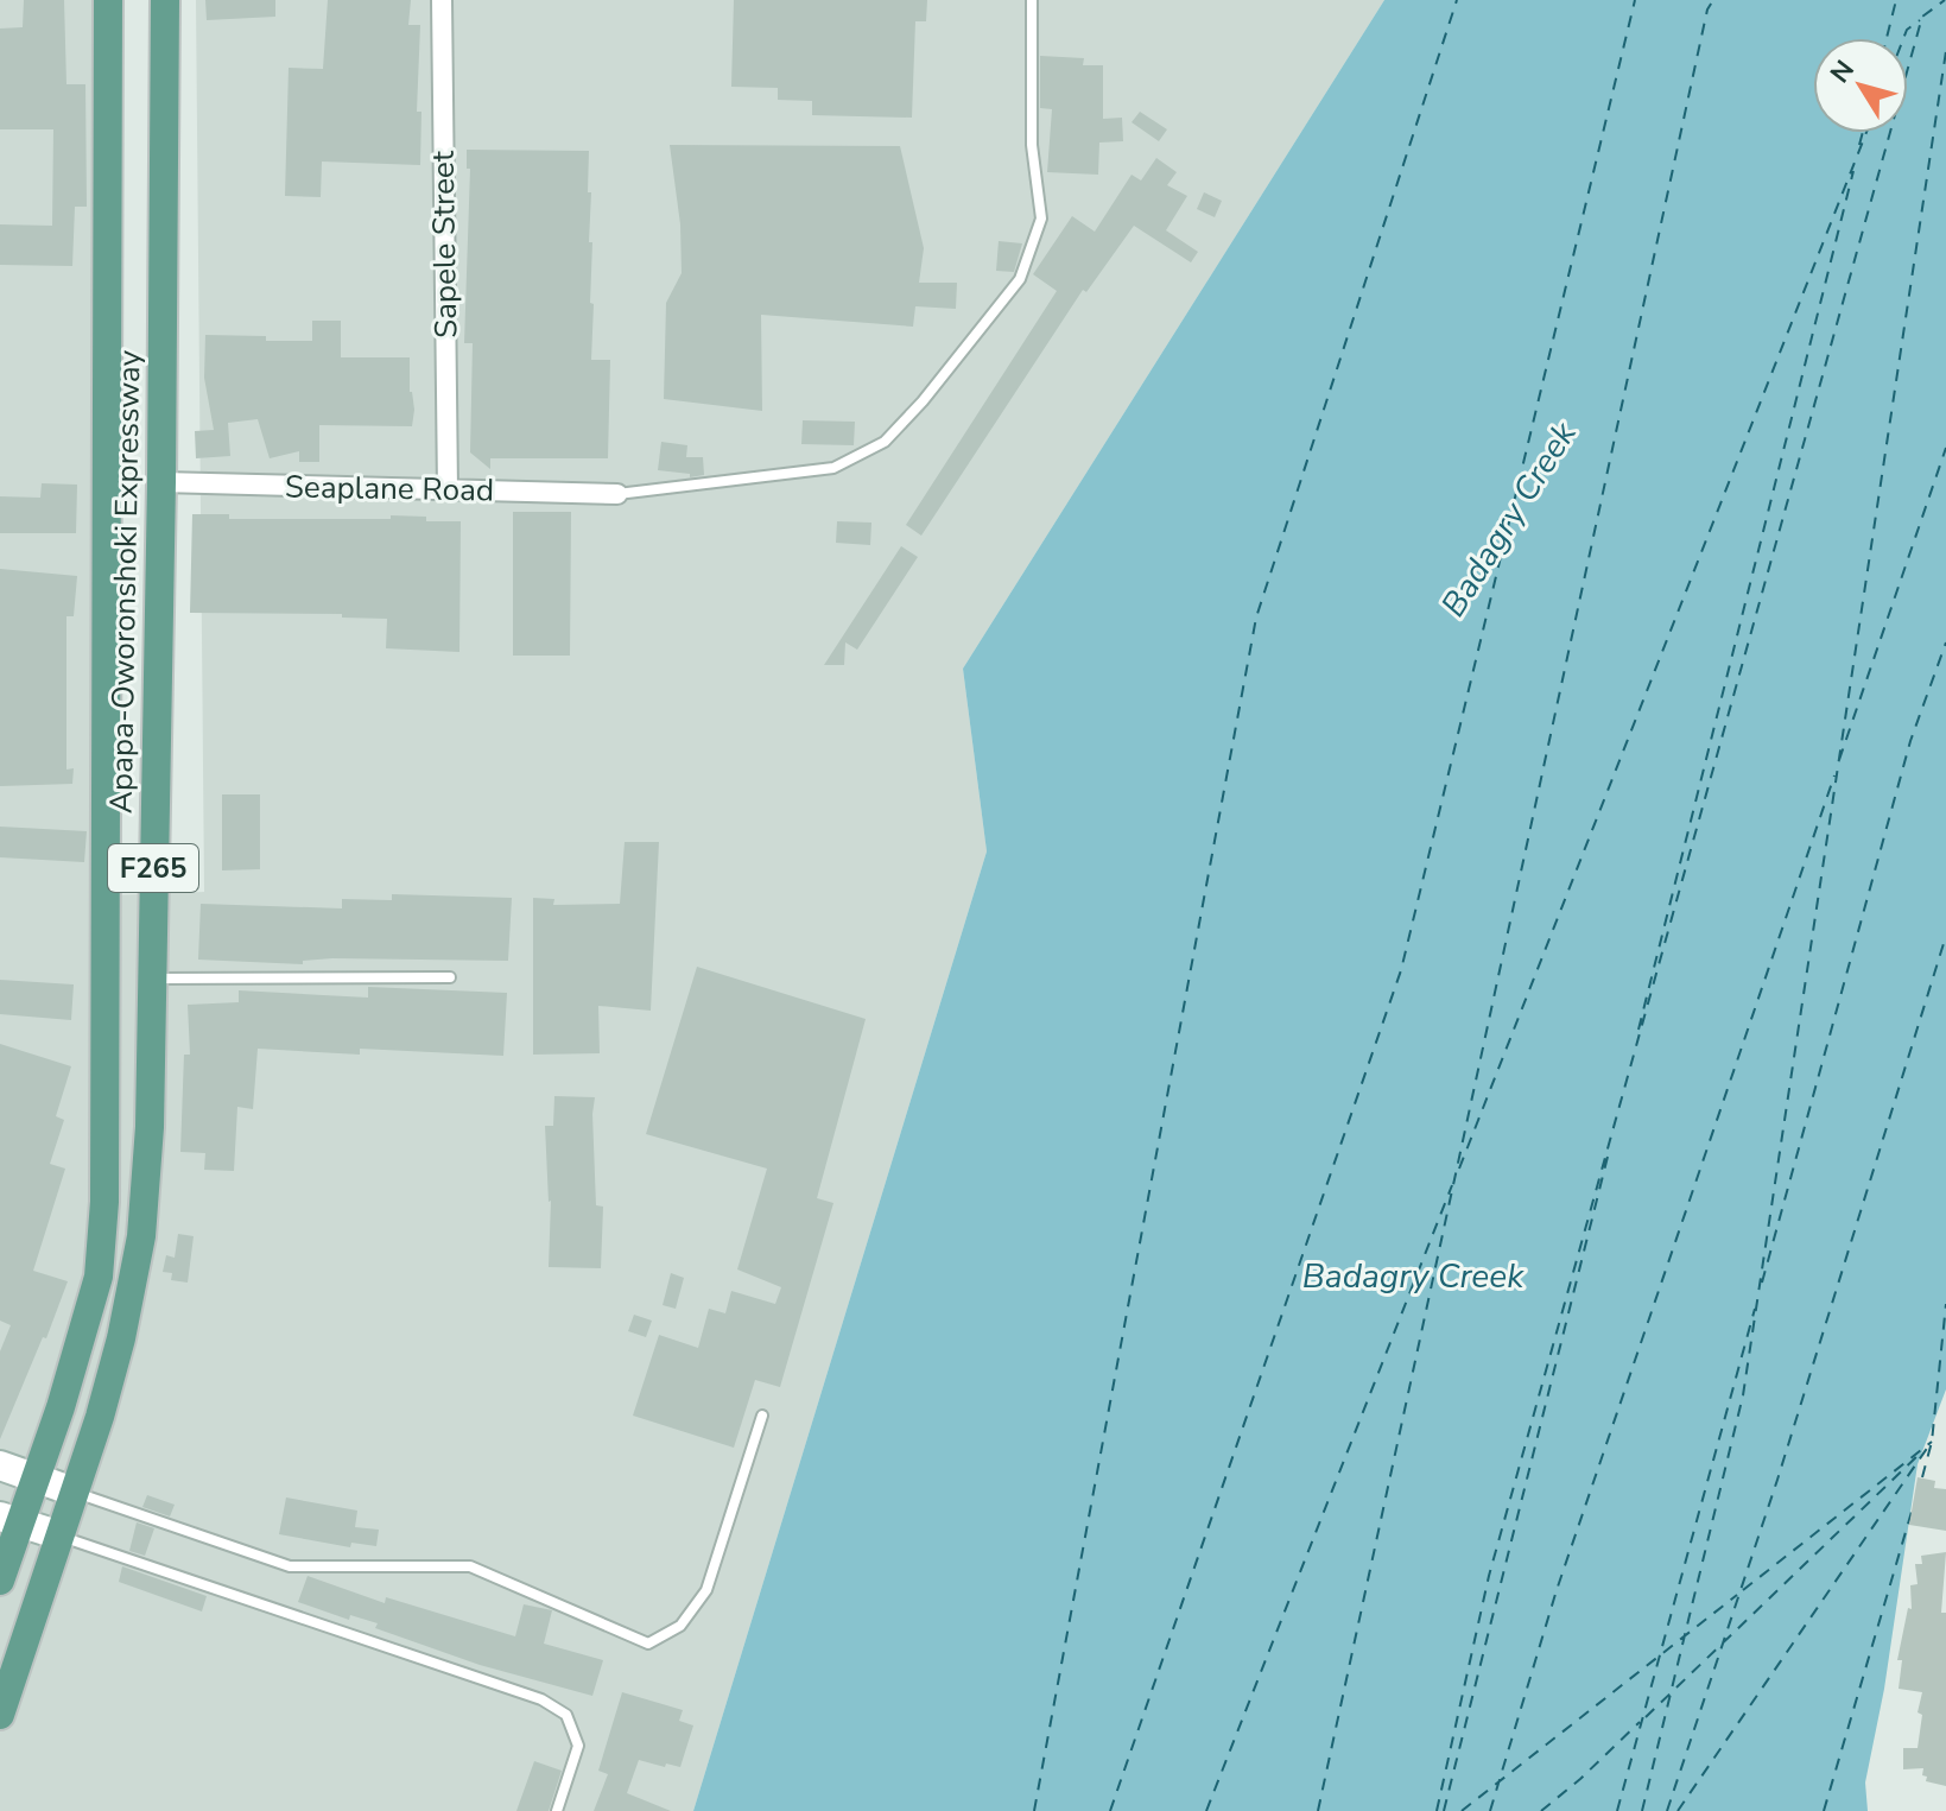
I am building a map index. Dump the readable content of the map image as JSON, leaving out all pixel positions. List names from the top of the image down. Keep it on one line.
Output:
{"streets":{"main road":["Apapa-Oworonshoki Expressway","F265"],"street":["Sapele Street","Seaplane Road"]},"crossings":[["Sapele Street","Seaplane Road"],["Seaplane Road","Apapa-Oworonshoki Expressway"]],"water":["Badagry Creek"],"north":"top left"}
